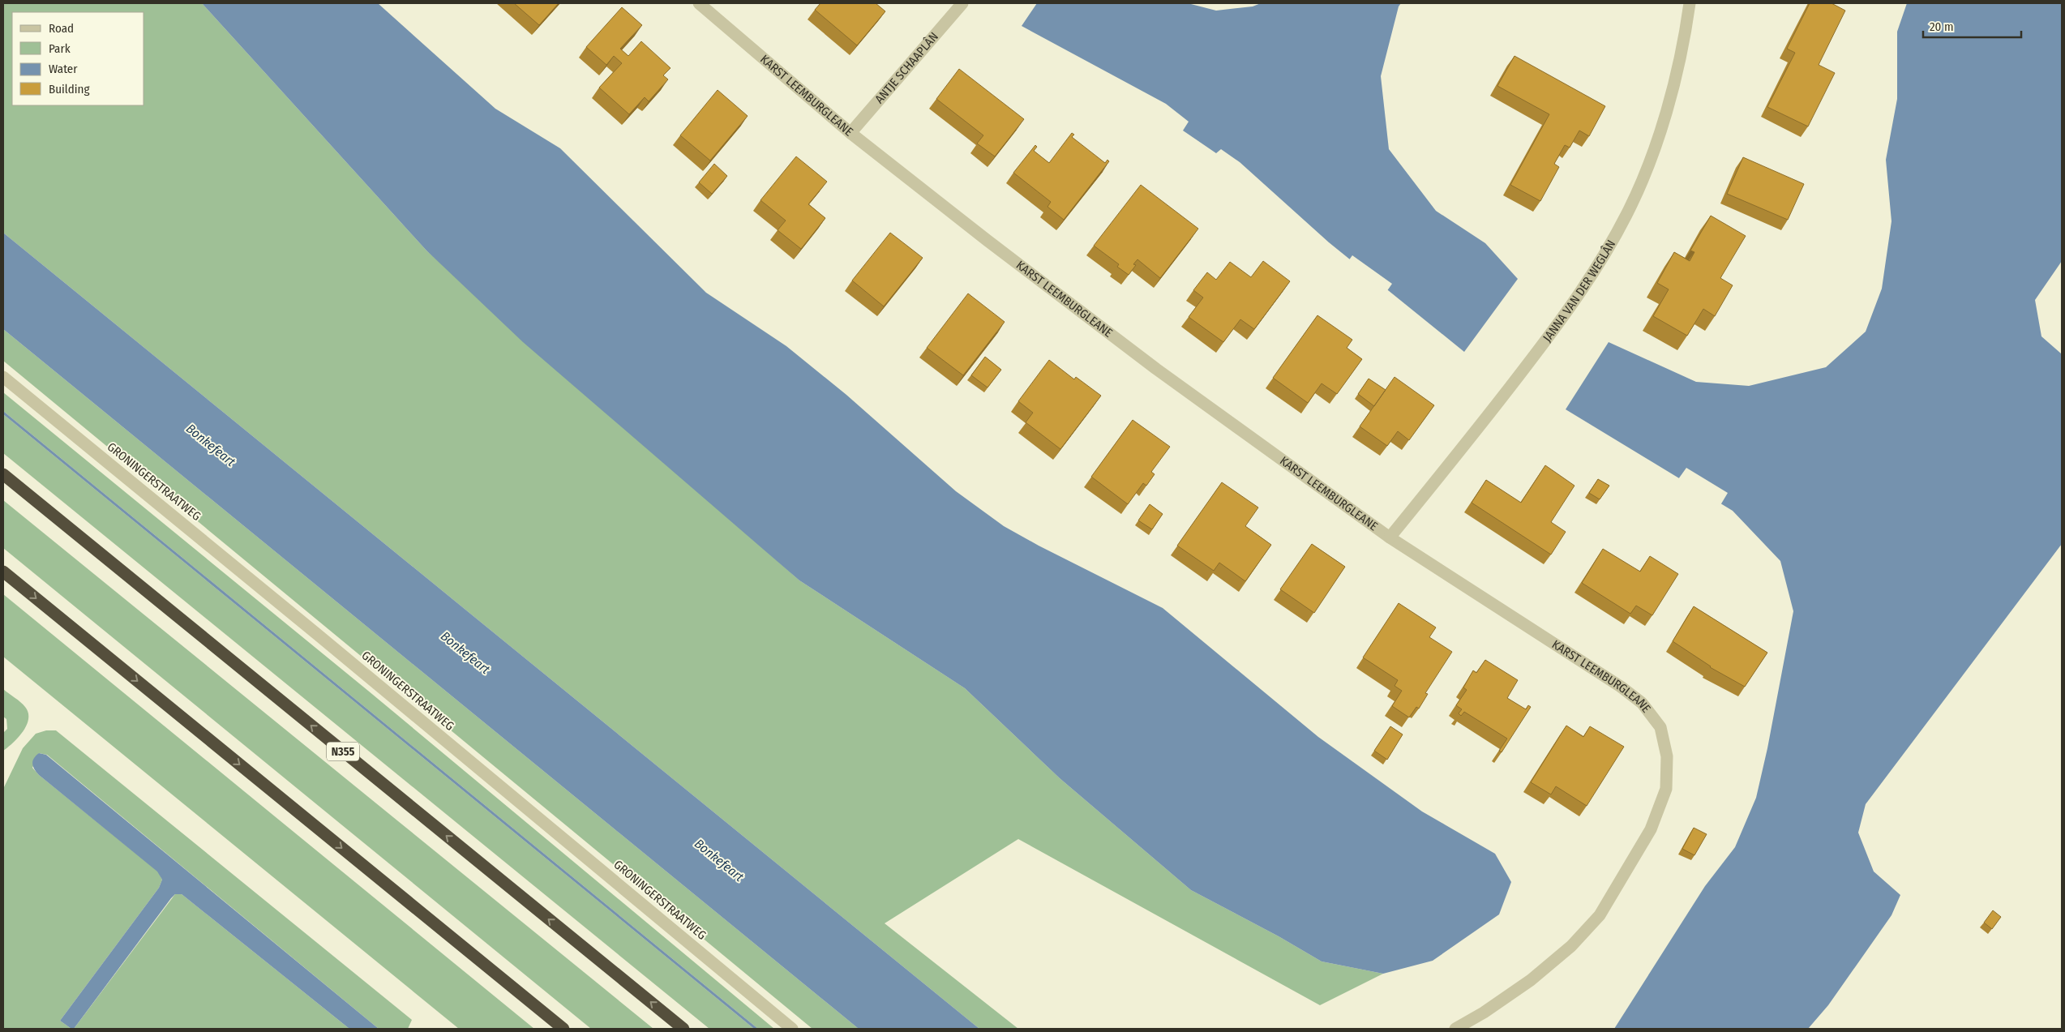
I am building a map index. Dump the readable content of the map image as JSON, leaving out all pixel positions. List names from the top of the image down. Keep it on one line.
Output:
{"streets":{"highway":["N355"],"street":["ANTJE SCHAAPLÂN","KARST LEEMBURGLEANE","JANNA VAN DER WEGLÂN","GRONINGERSTRAATWEG"]},"crossings":[["ANTJE SCHAAPLÂN","KARST LEEMBURGLEANE"],["KARST LEEMBURGLEANE","JANNA VAN DER WEGLÂN"]],"water":["Bonkefeart"],"legend":["Road","Park","Water","Building"],"scale_bar":"20 m"}
